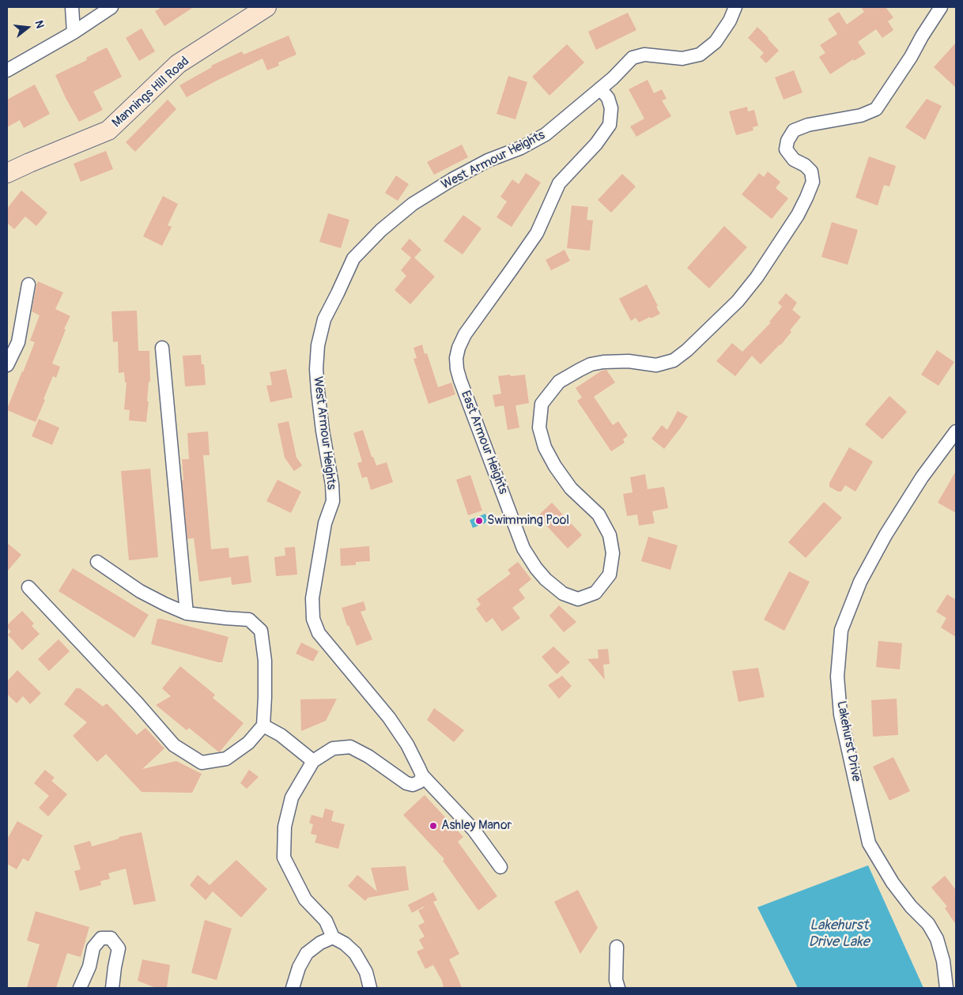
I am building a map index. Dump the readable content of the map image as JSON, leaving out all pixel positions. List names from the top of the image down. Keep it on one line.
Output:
{"streets":{"main road":["Mannings Hill Road"],"street":["West Armour Heights","East Armour Heights","Lakehurst Drive"]},"crossings":[["West Armour Heights","East Armour Heights"]],"water":["Lakehurst Drive Lake"],"places":["Swimming Pool","Ashley Manor"],"north":"right"}
